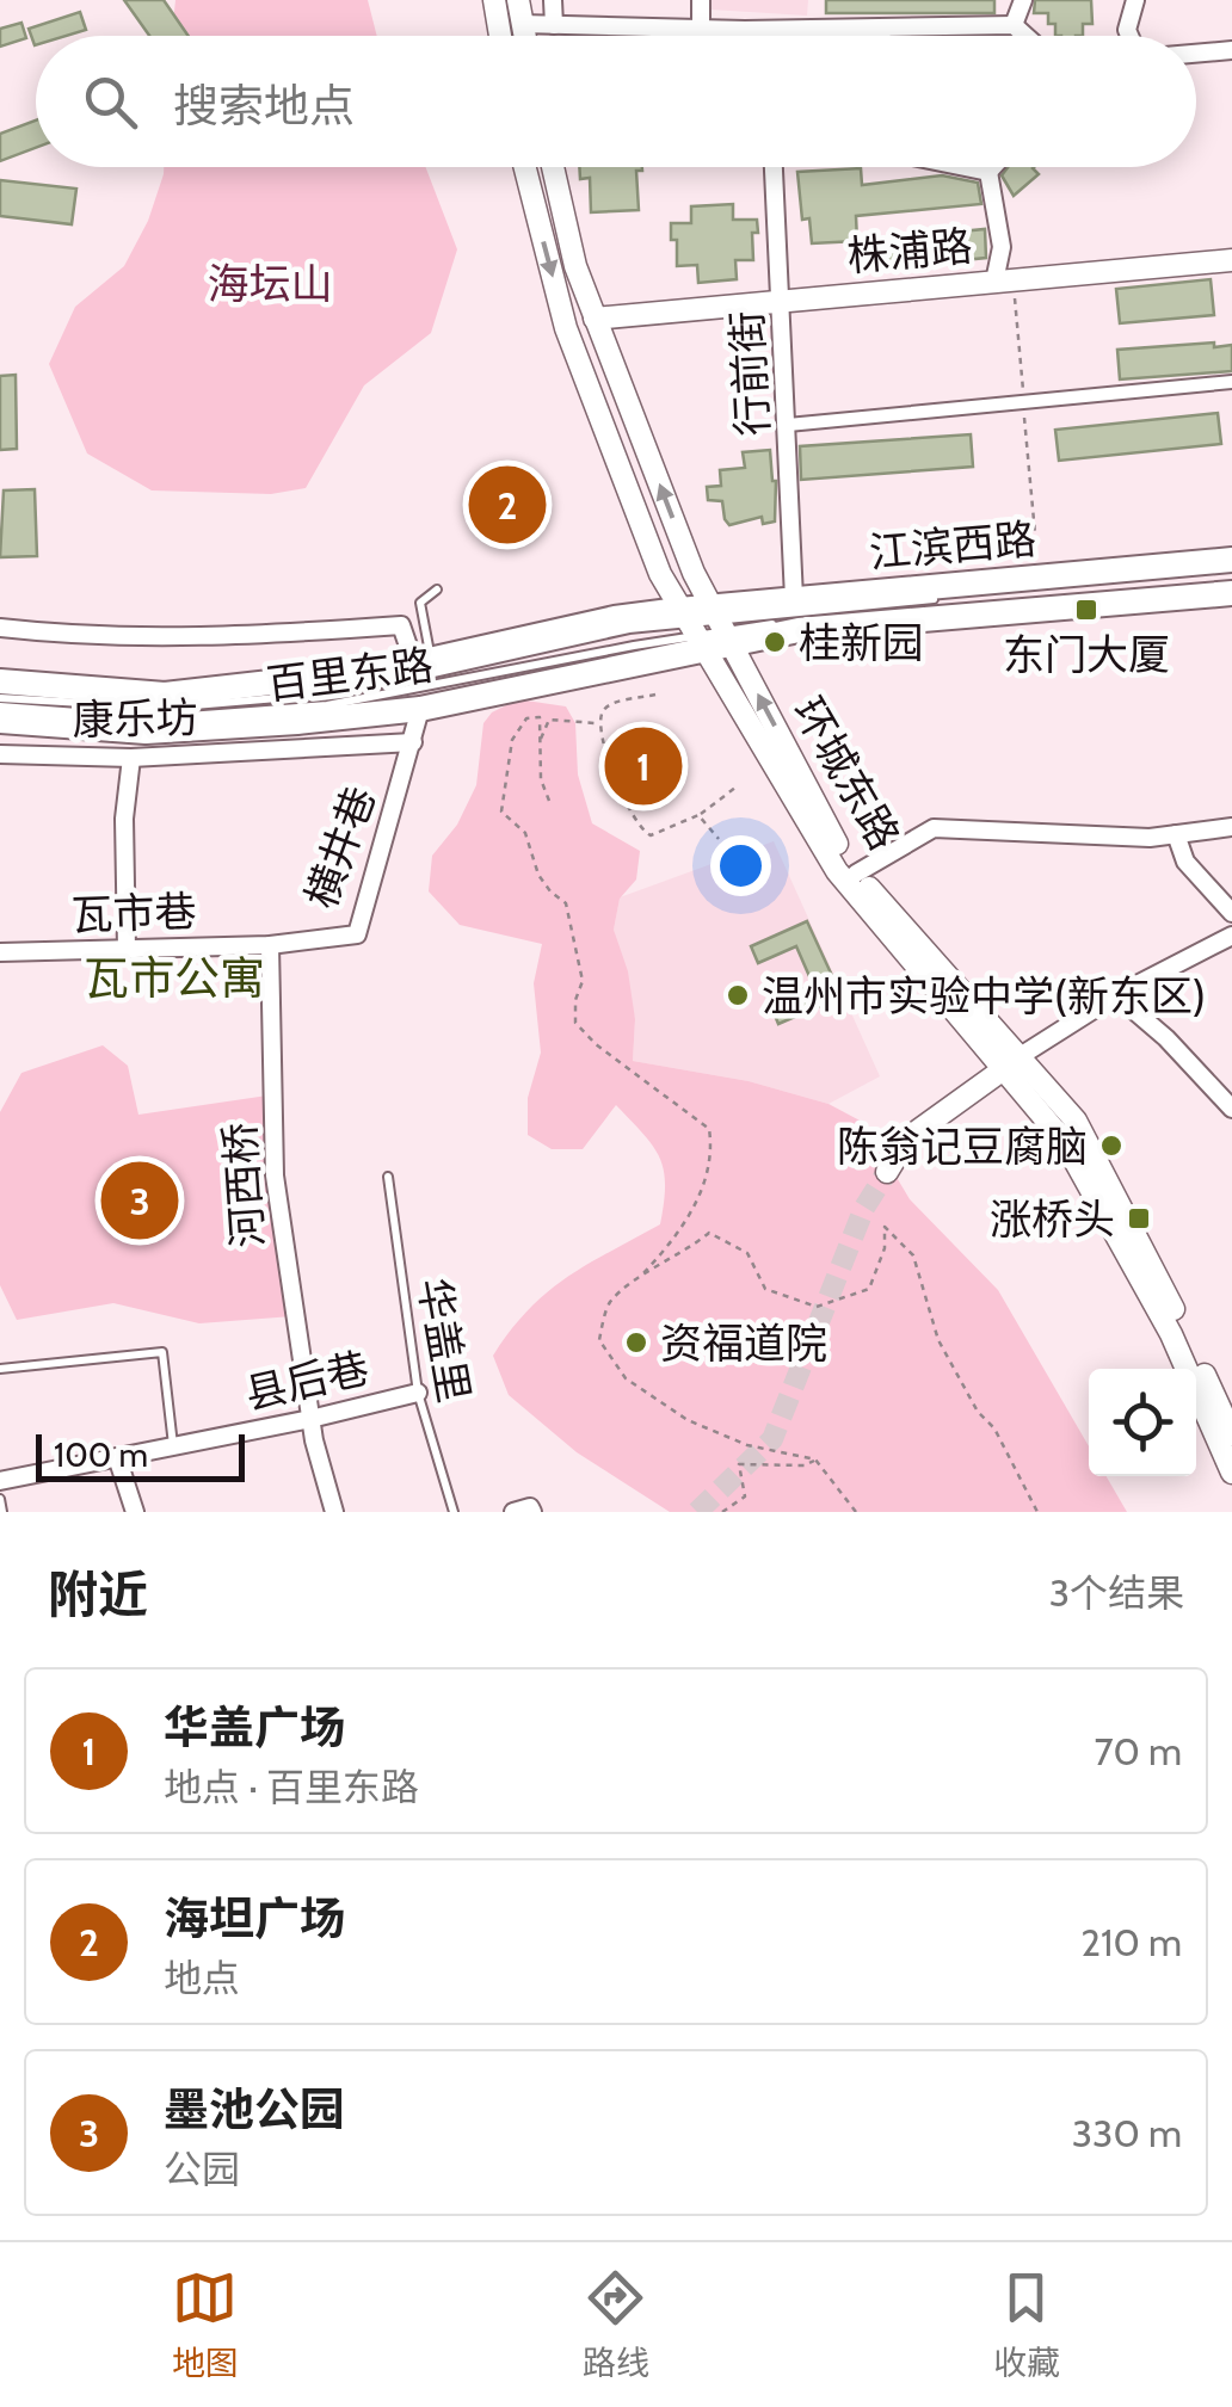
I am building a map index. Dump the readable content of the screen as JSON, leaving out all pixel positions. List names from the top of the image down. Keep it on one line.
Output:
{"streets":{"main road":["株浦路","江滨西路","百里东路","环城东路"],"street":["行前街","康乐坊","横井巷","瓦市巷","河西桥","县后巷"],"lane":["华盖里"]},"crossings":[["株浦路","行前街"],["株浦路","环城东路"],["行前街","江滨西路"],["江滨西路","百里东路"],["江滨西路","环城东路"],["百里东路","环城东路"],["百里东路","横井巷"],["康乐坊","横井巷"],["横井巷","瓦市巷"],["横井巷","河西桥"],["瓦市巷","河西桥"],["河西桥","县后巷"],["华盖里","县后巷"]],"districts":["瓦市公寓"],"parks":["海坛山"],"places":{"transit":["东门大厦","涨桥头"],"other":["桂新园","温州市实验中学(新东区)","陈翁记豆腐脑","资福道院"]},"scale_bar":"100 m","page":{"search":"搜索地点","pins":["2","1","3"],"scale":"100 m","heading":["附近","3个结果"],"list":[{"mark":"1","name":"华盖广场","note":"地点 · 百里东路","value":"70 m"},{"mark":"2","name":"海坦广场","note":"地点","value":"210 m"},{"mark":"3","name":"墨池公园","note":"公园","value":"330 m"}],"nav":["地图","路线","收藏"]}}
